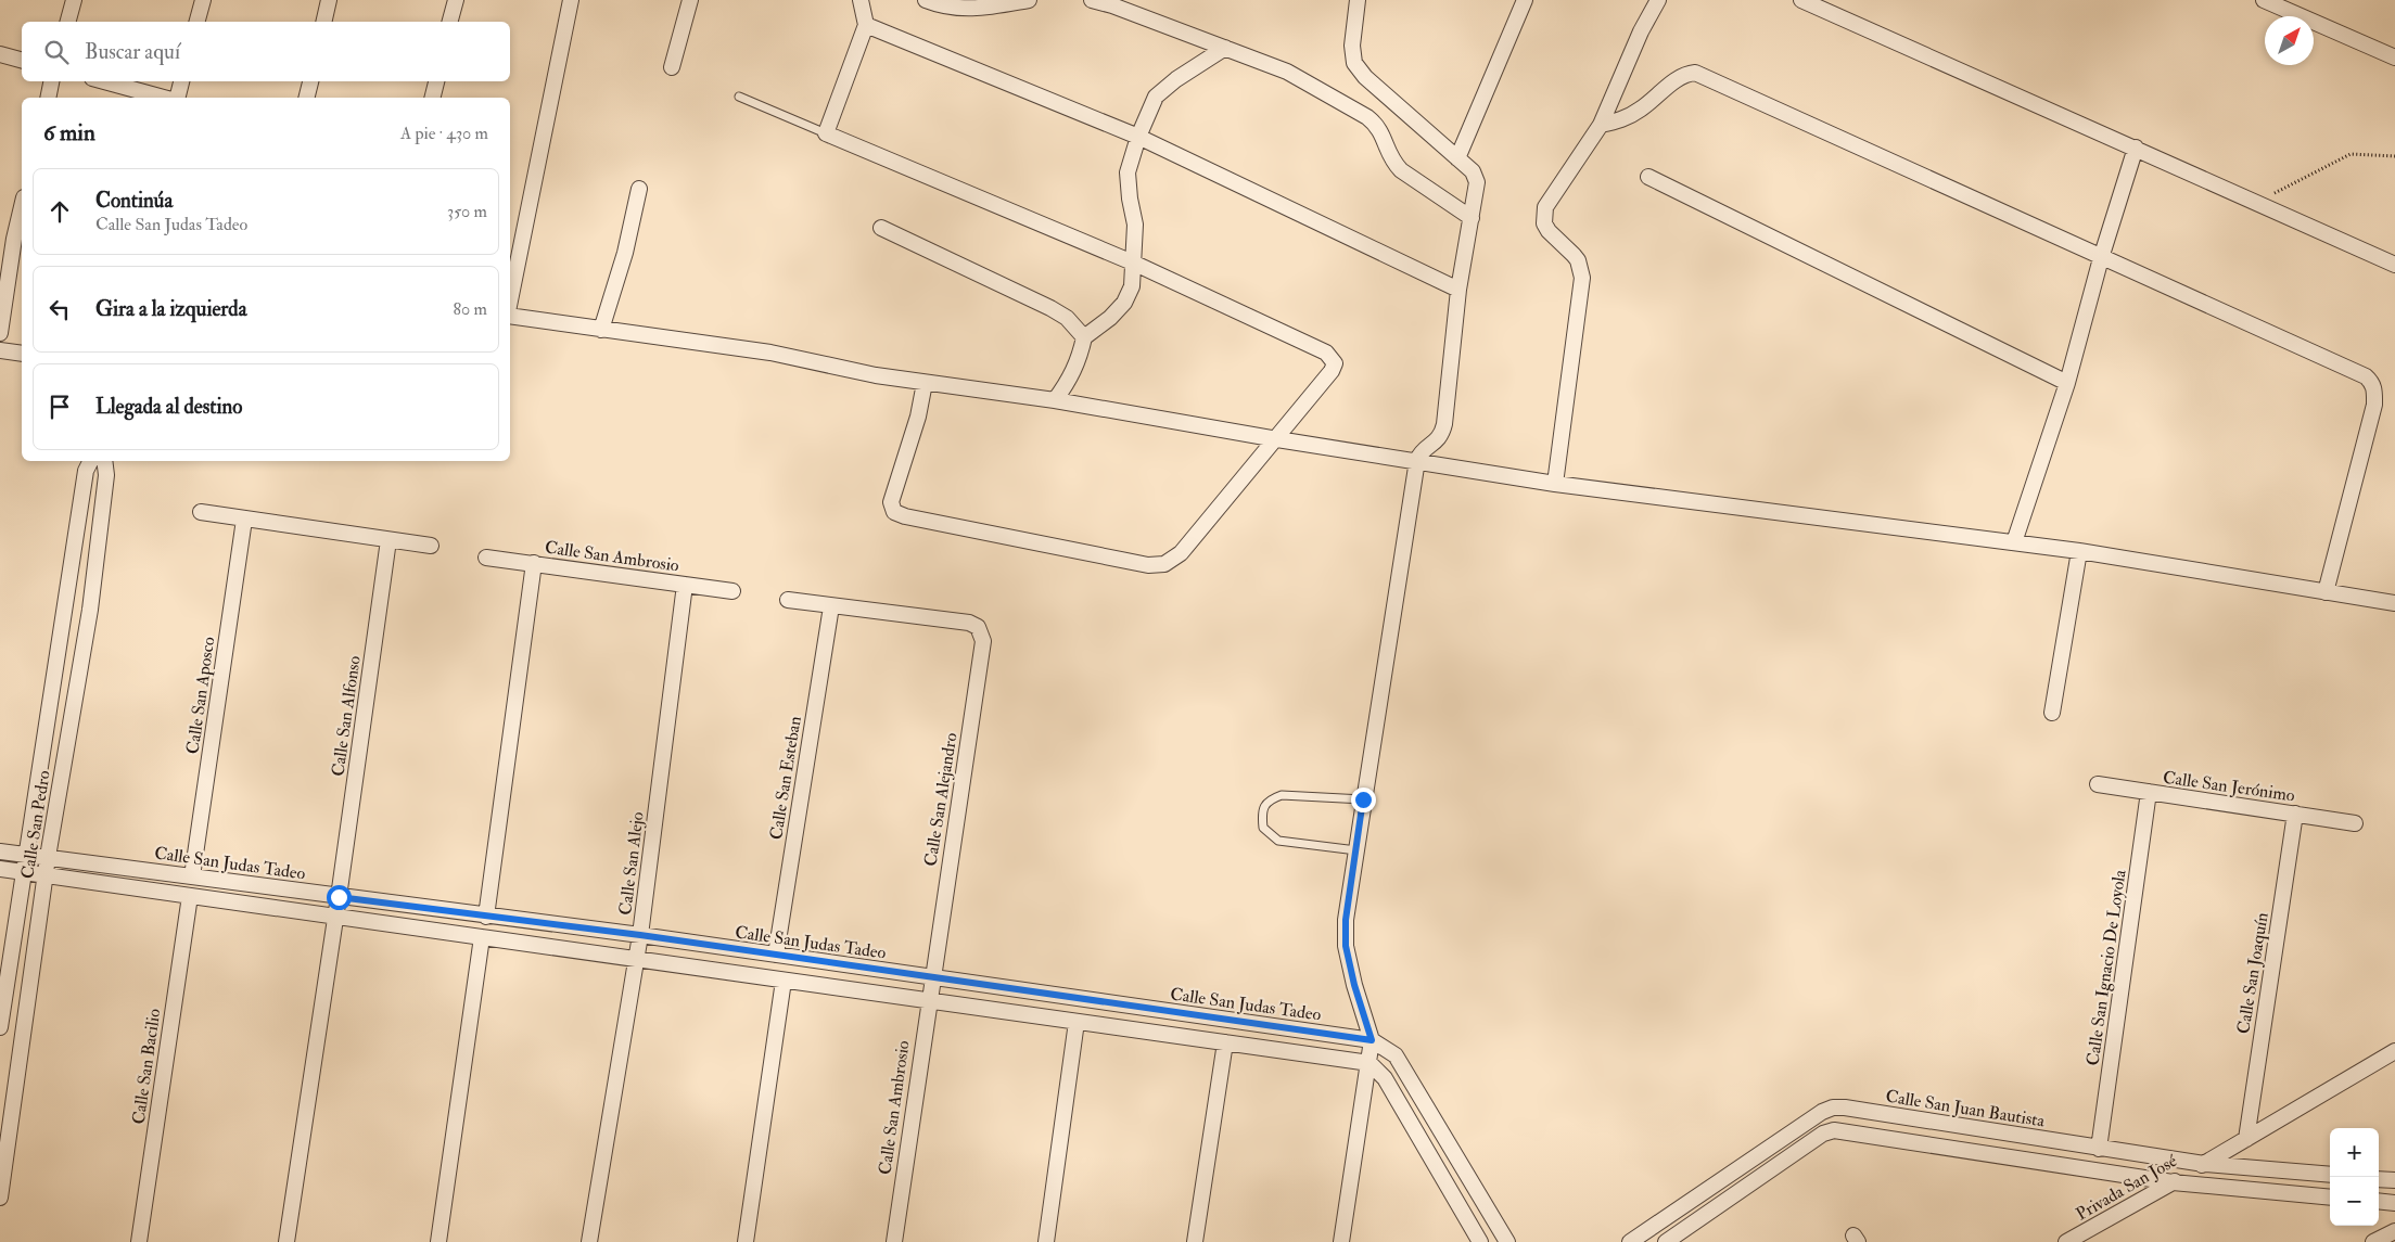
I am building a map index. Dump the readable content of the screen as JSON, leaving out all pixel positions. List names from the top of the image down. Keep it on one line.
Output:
{"streets":{"street":["Calle San Ambrosio","Calle San Aposco","Calle San Alfonso","Calle San Esteban","Calle San Jerónimo","Calle San Alejandro","Calle San Pedro","Calle San Judas Tadeo","Calle San Alejo","Calle San Ignacio De Loyola","Calle San Joaquín","Calle San Bacilio","Calle San Juan Bautista","Privada San José"]},"crossings":[["Calle San Ambrosio","Calle San Alejandro"],["Calle San Ambrosio","Calle San Judas Tadeo"],["Calle San Ambrosio","Calle San Alejo"],["Calle San Aposco","Calle San Judas Tadeo"],["Calle San Alfonso","Calle San Judas Tadeo"],["Calle San Esteban","Calle San Alejandro"],["Calle San Esteban","Calle San Judas Tadeo"],["Calle San Jerónimo","Calle San Ignacio De Loyola"],["Calle San Jerónimo","Calle San Joaquín"],["Calle San Alejandro","Calle San Judas Tadeo"],["Calle San Pedro","Calle San Judas Tadeo"],["Calle San Judas Tadeo","Calle San Alejo"],["Calle San Ignacio De Loyola","Calle San Juan Bautista"],["Calle San Joaquín","Privada San José"],["Calle San Juan Bautista","Privada San José"]],"north":"top right","page":{"search":"Buscar aquí","heading":["6 min","A pie · 430 m"],"list":[["Continúa","Calle San Judas Tadeo","350 m"],["Gira a la izquierda","80 m"],"Llegada al destino"],"map_buttons":["+","−"]}}
